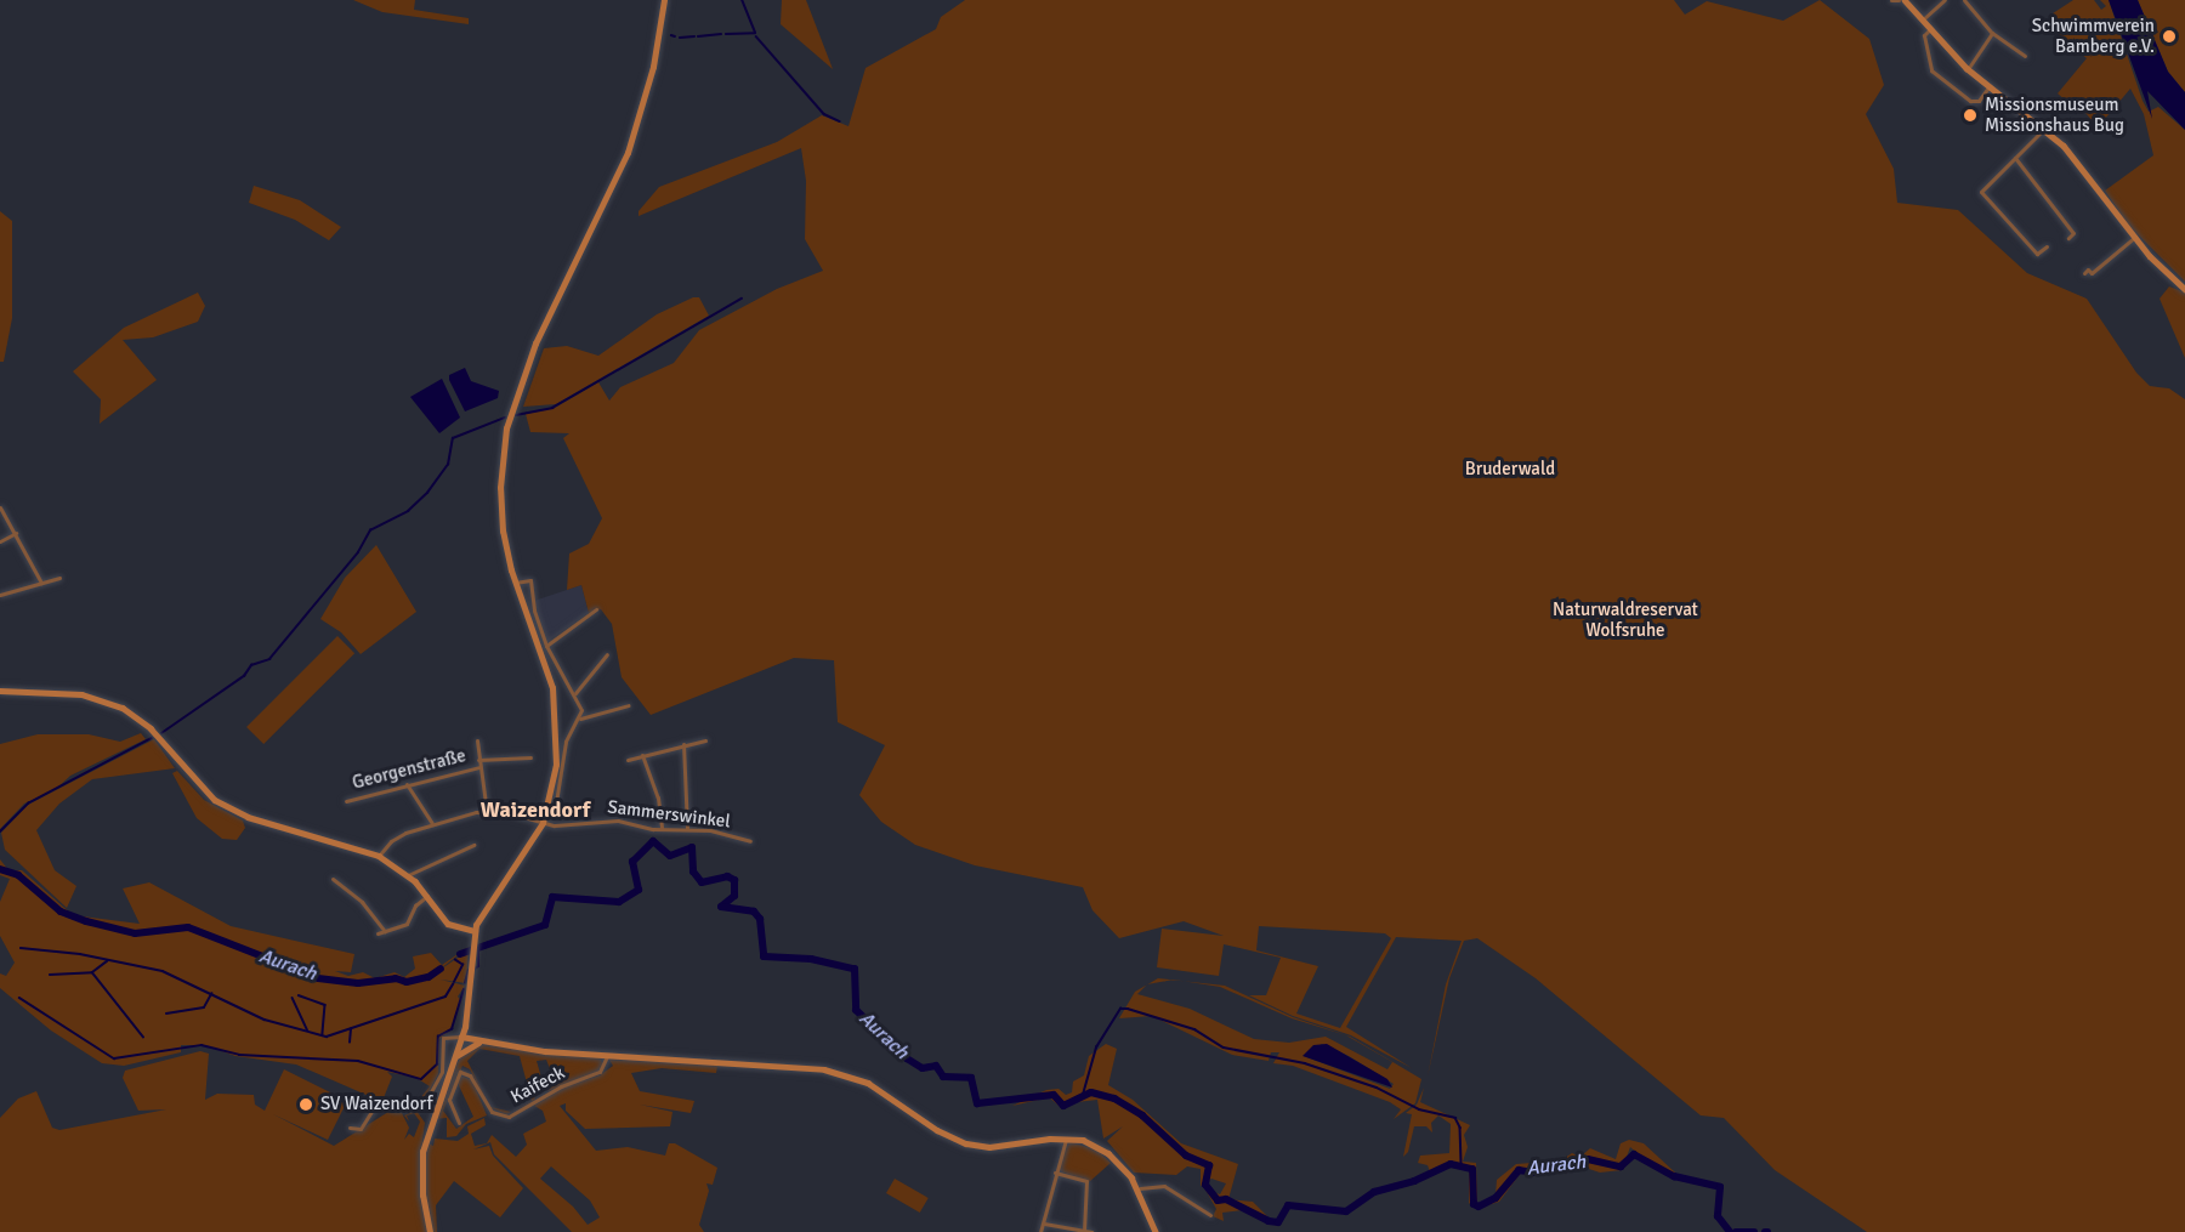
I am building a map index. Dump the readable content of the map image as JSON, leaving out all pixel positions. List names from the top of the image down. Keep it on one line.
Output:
{"streets":{"street":["Georgenstraße","Sammerswinkel","Kaifeck"]},"districts":["Waizendorf"],"water":["Aurach"],"parks":["Bruderwald","Naturwaldreservat Wolfsruhe"],"places":["Schwimmverein Bamberg e.V.","Missionsmuseum Missionshaus Bug","SV Waizendorf"]}
